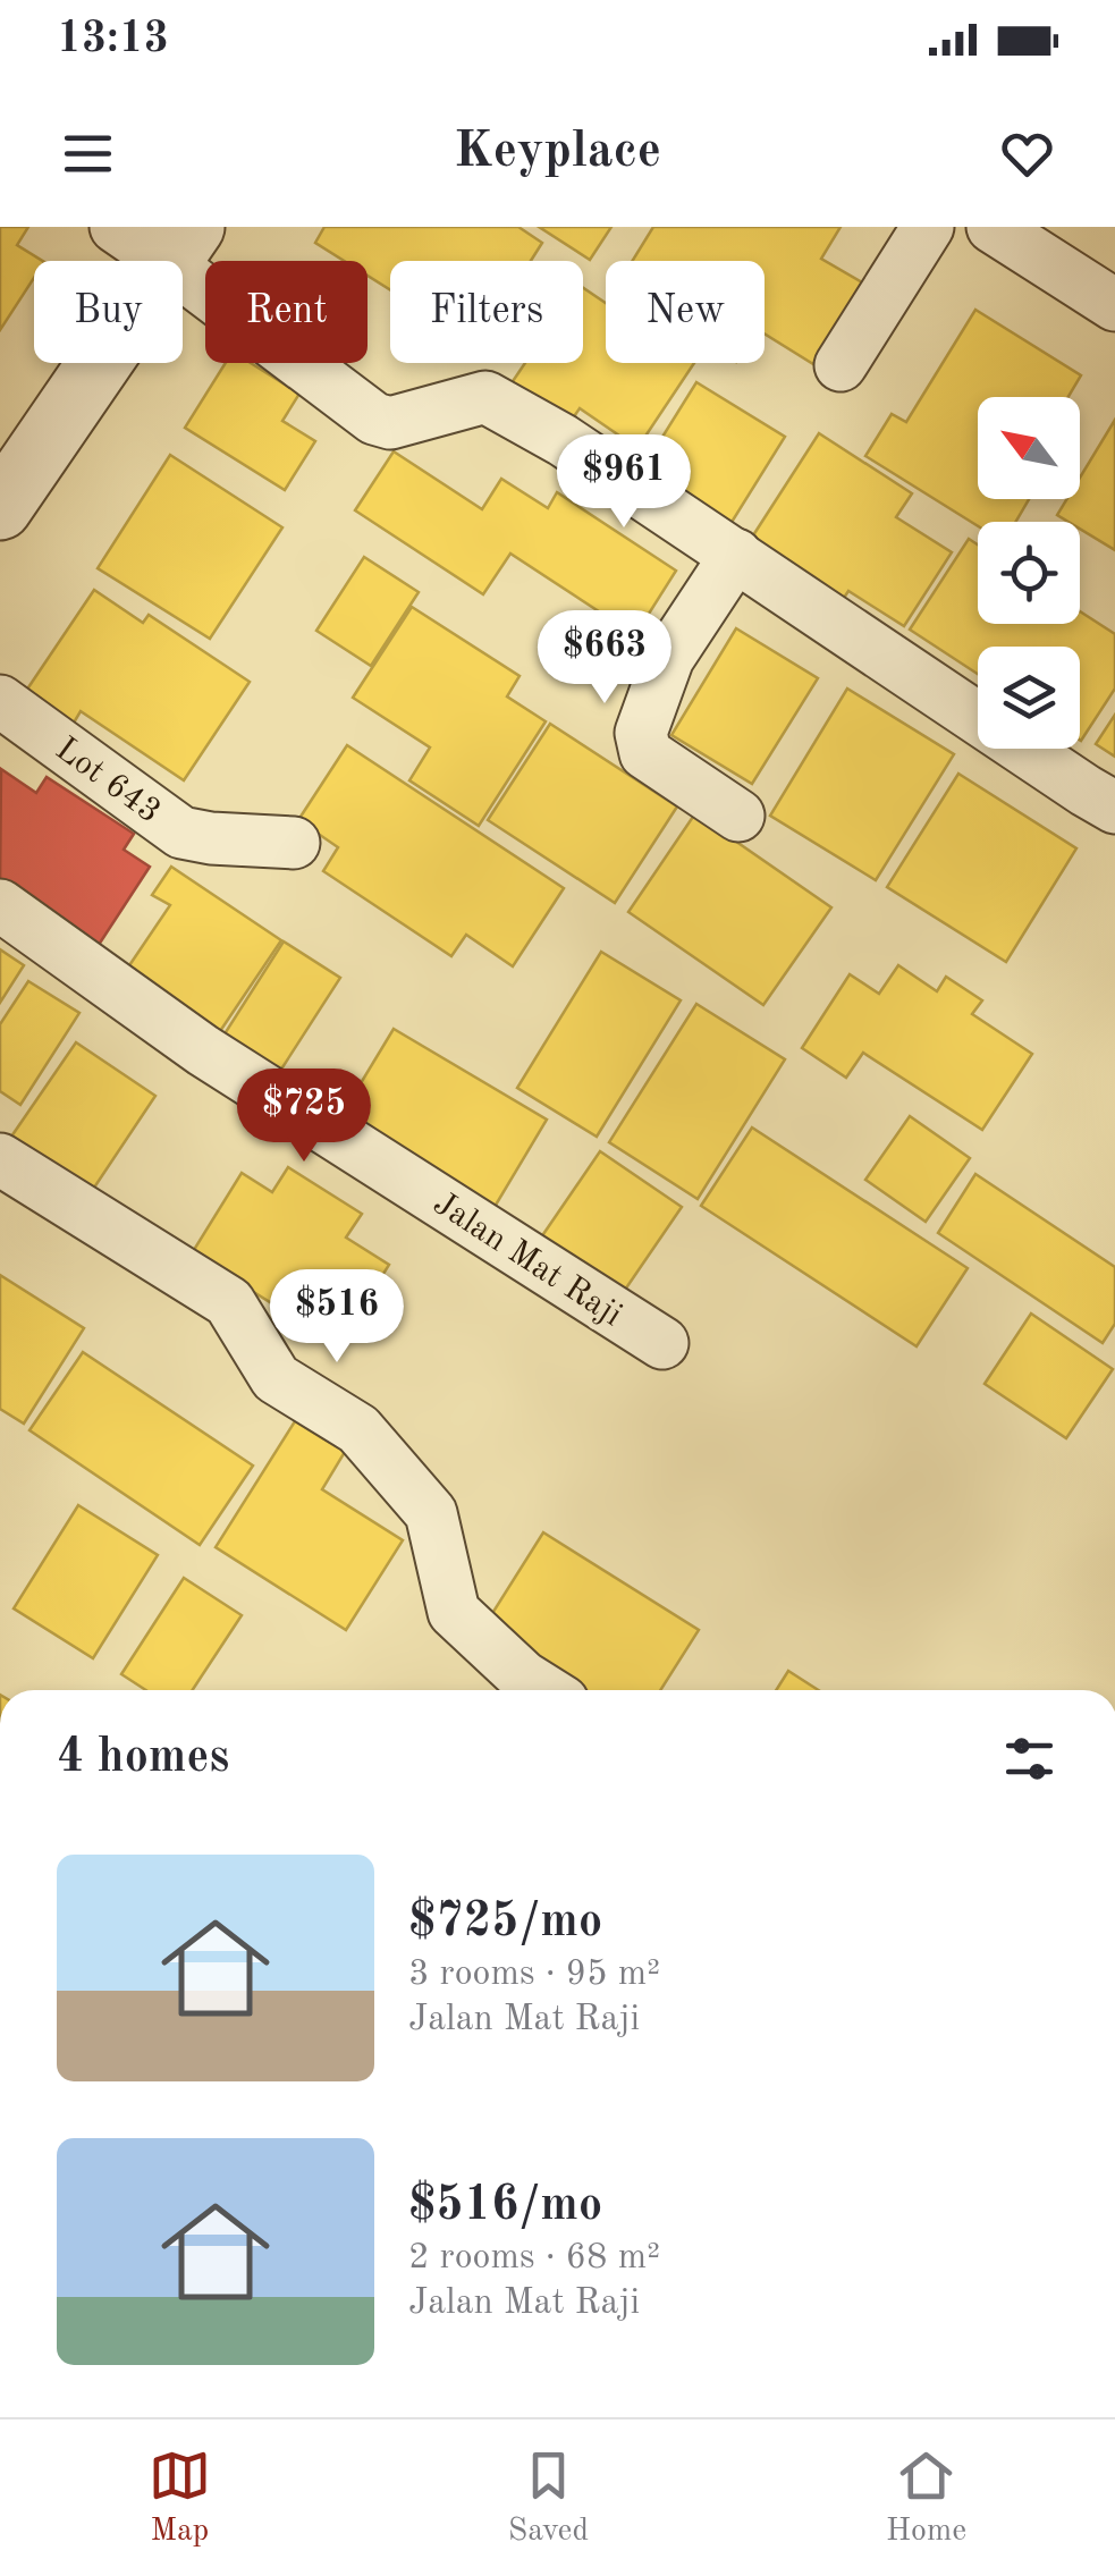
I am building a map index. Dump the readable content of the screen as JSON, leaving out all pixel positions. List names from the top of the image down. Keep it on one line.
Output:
{"streets":{"street":["Lot 643","Jalan Mat Raji"]},"north":"top left","page":{"status":"13:13","header":"Keyplace","chip":["Buy","Rent","Filters","New"],"price":["$961","$663","$725","$516"],"heading":"4 homes","list":[{"name":"$725/mo","note":"3 rooms · 95 m² · Jalan Mat Raji"},{"name":"$516/mo","note":"2 rooms · 68 m² · Jalan Mat Raji"}],"tabs":["Map","Saved","Home"]}}
